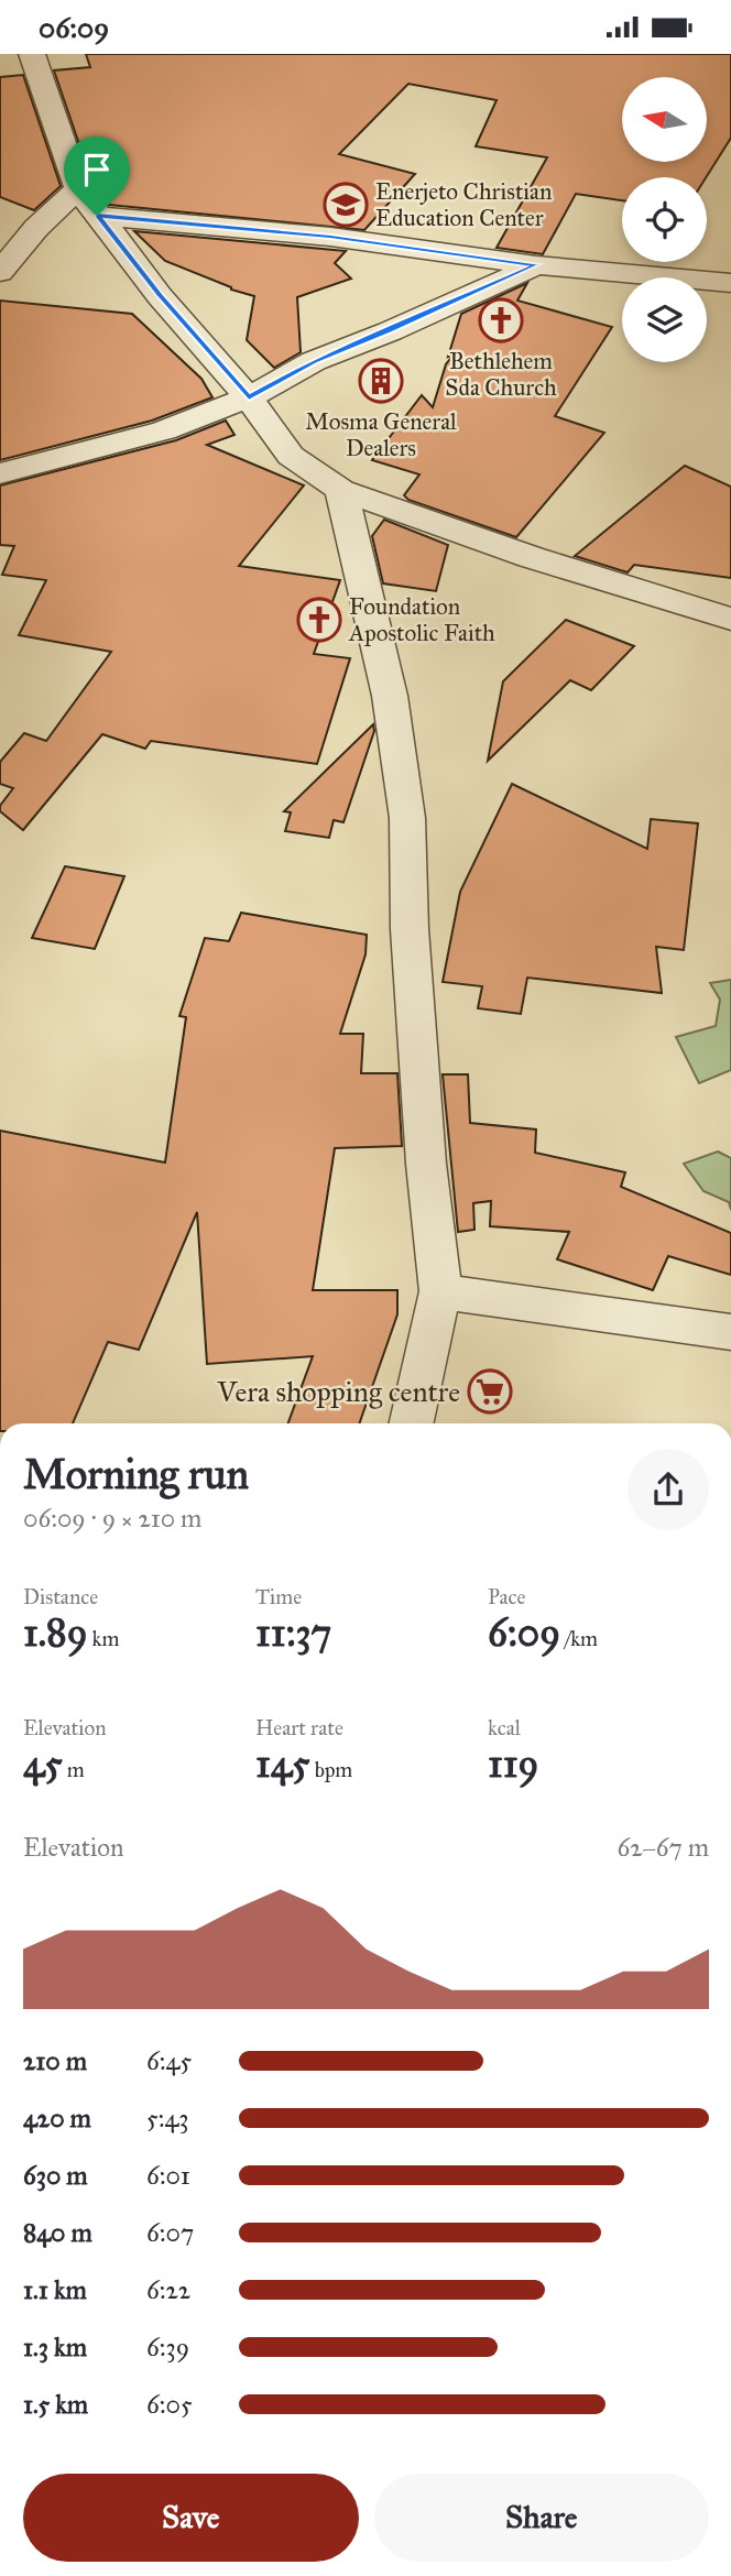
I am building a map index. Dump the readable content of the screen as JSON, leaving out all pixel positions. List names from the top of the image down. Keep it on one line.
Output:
{"places":{"school or university":["Enerjeto Christian Education Center"],"church":["Bethlehem Sda Church","Foundation Apostolic Faith"],"building":["Mosma General Dealers"],"supermarket":["Vera shopping centre"]},"north":"left","page":{"status":"06:09","heading":["Morning run","06:09 · 9 × 210 m"],"stats":[["Distance","1.89 km"],["Time","11:37"],["Pace","6:09 /km"],["Elevation","45 m"],["Heart rate","145 bpm"],["kcal","119"]],"chart":["Elevation","62–67 m"],"list":[{"name":"210 m","note":"6:45"},{"name":"420 m","note":"5:43"},{"name":"630 m","note":"6:01"},{"name":"840 m","note":"6:07"},{"name":"1.1 km","note":"6:22"},{"name":"1.3 km","note":"6:39"},{"name":"1.5 km","note":"6:05"}],"buttons":["Save","Share"]}}
